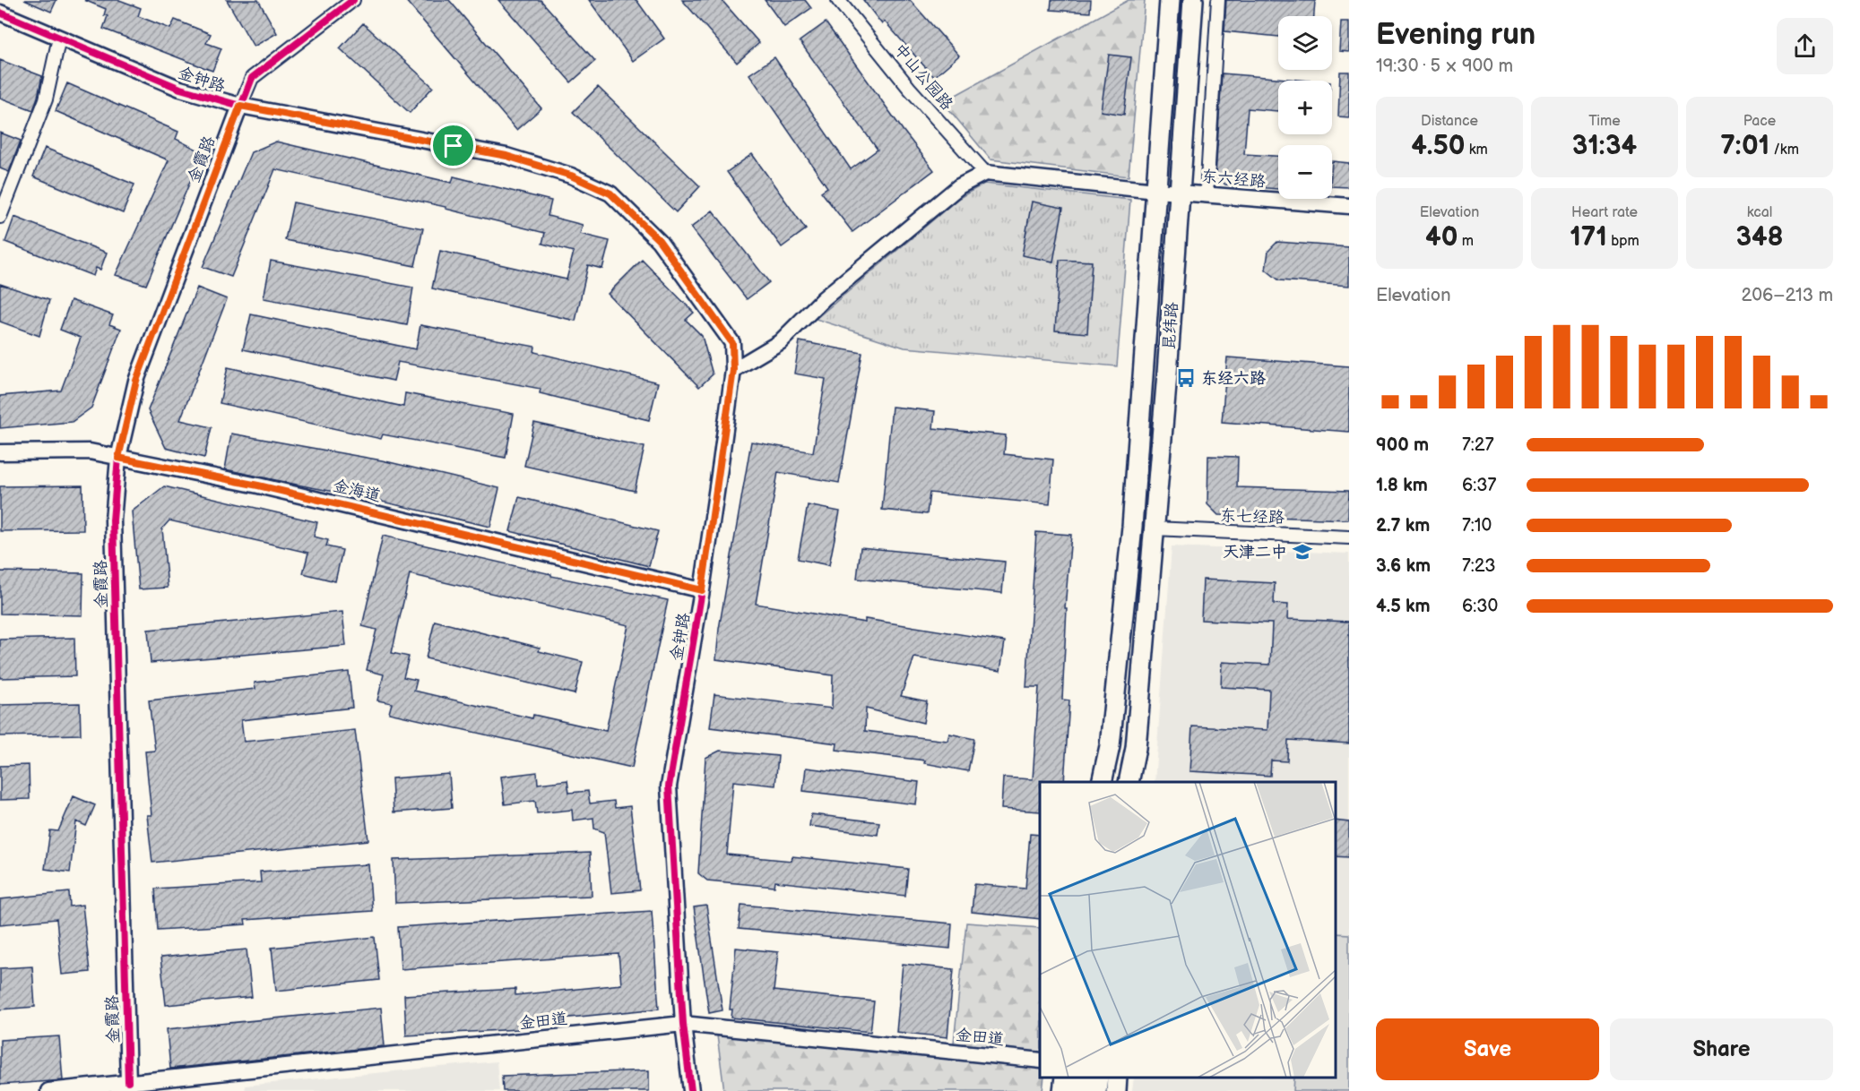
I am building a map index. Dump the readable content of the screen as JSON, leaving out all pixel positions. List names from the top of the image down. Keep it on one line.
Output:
{"streets":{"main road":["昆纬路"],"street":["中山公园路","金钟路","金霞路","东六经路","金海道","东七经路","金田道"]},"crossings":[["中山公园路","东六经路"],["金钟路","金霞路"],["金钟路","金海道"],["金钟路","金田道"],["金霞路","金海道"],["金霞路","金田道"],["东六经路","昆纬路"],["昆纬路","东七经路"]],"places":{"bus stop":["东经六路"],"school or university":["天津二中"]},"page":{"heading":["Evening run","19:30 · 5 × 900 m"],"map_buttons":["+","−"],"stats":[["Distance","4.50 km"],["Time","31:34"],["Pace","7:01 /km"],["Elevation","40 m"],["Heart rate","171 bpm"],["kcal","348"]],"chart":["Elevation","206–213 m"],"list":[{"name":"900 m","note":"7:27"},{"name":"1.8 km","note":"6:37"},{"name":"2.7 km","note":"7:10"},{"name":"3.6 km","note":"7:23"},{"name":"4.5 km","note":"6:30"}],"buttons":["Save","Share"]}}
